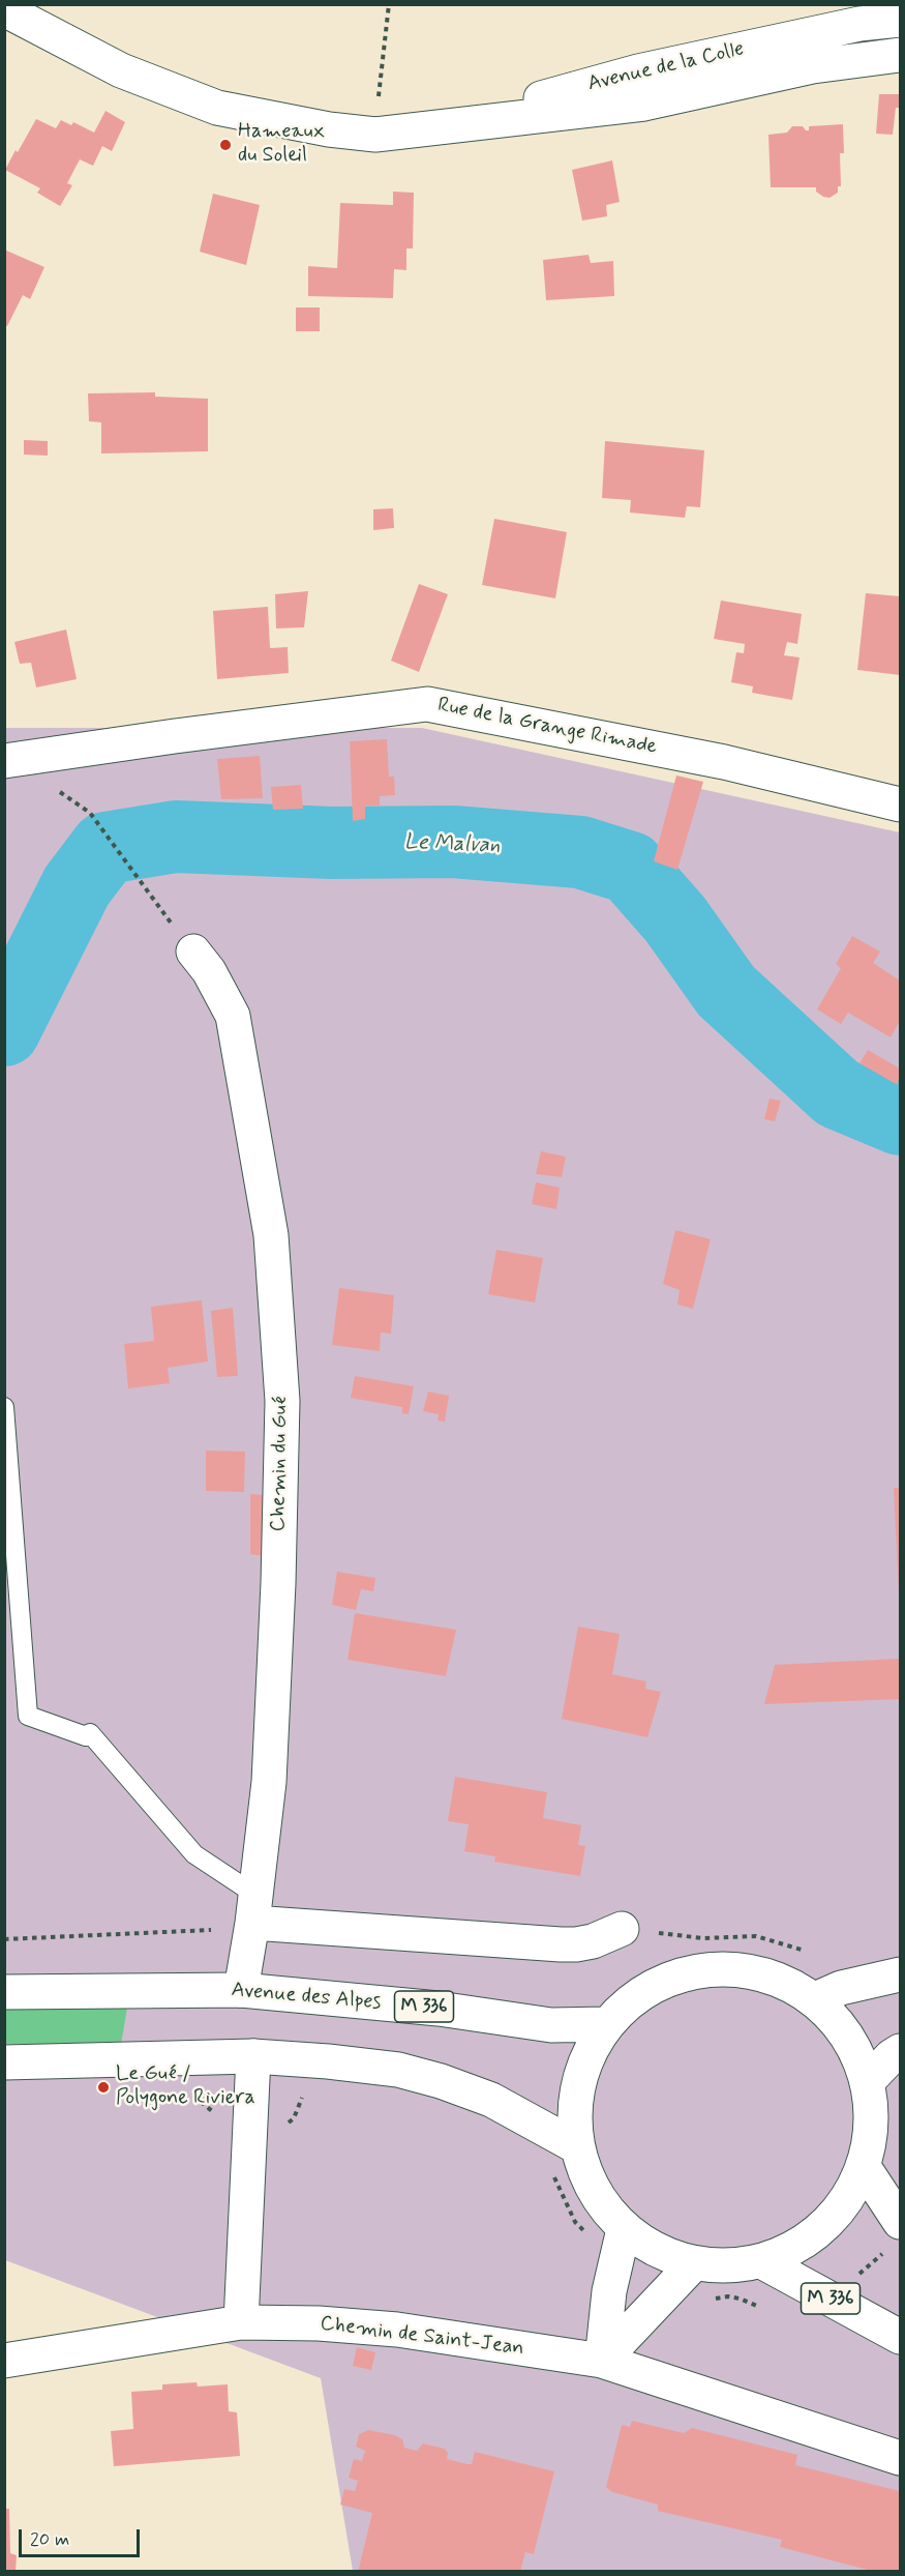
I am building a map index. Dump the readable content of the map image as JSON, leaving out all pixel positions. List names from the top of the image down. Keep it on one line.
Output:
{"streets":{"main road":["Avenue de la Colle","Rue de la Grange Rimade","Chemin du Gué","Avenue des Alpes","M 336","Chemin de Saint-Jean"]},"crossings":[["Chemin du Gué","Avenue des Alpes"]],"water":["Le Malvan"],"places":["Hameaux du Soleil","Le Gué / Polygone Riviera"],"scale_bar":"20 m"}
